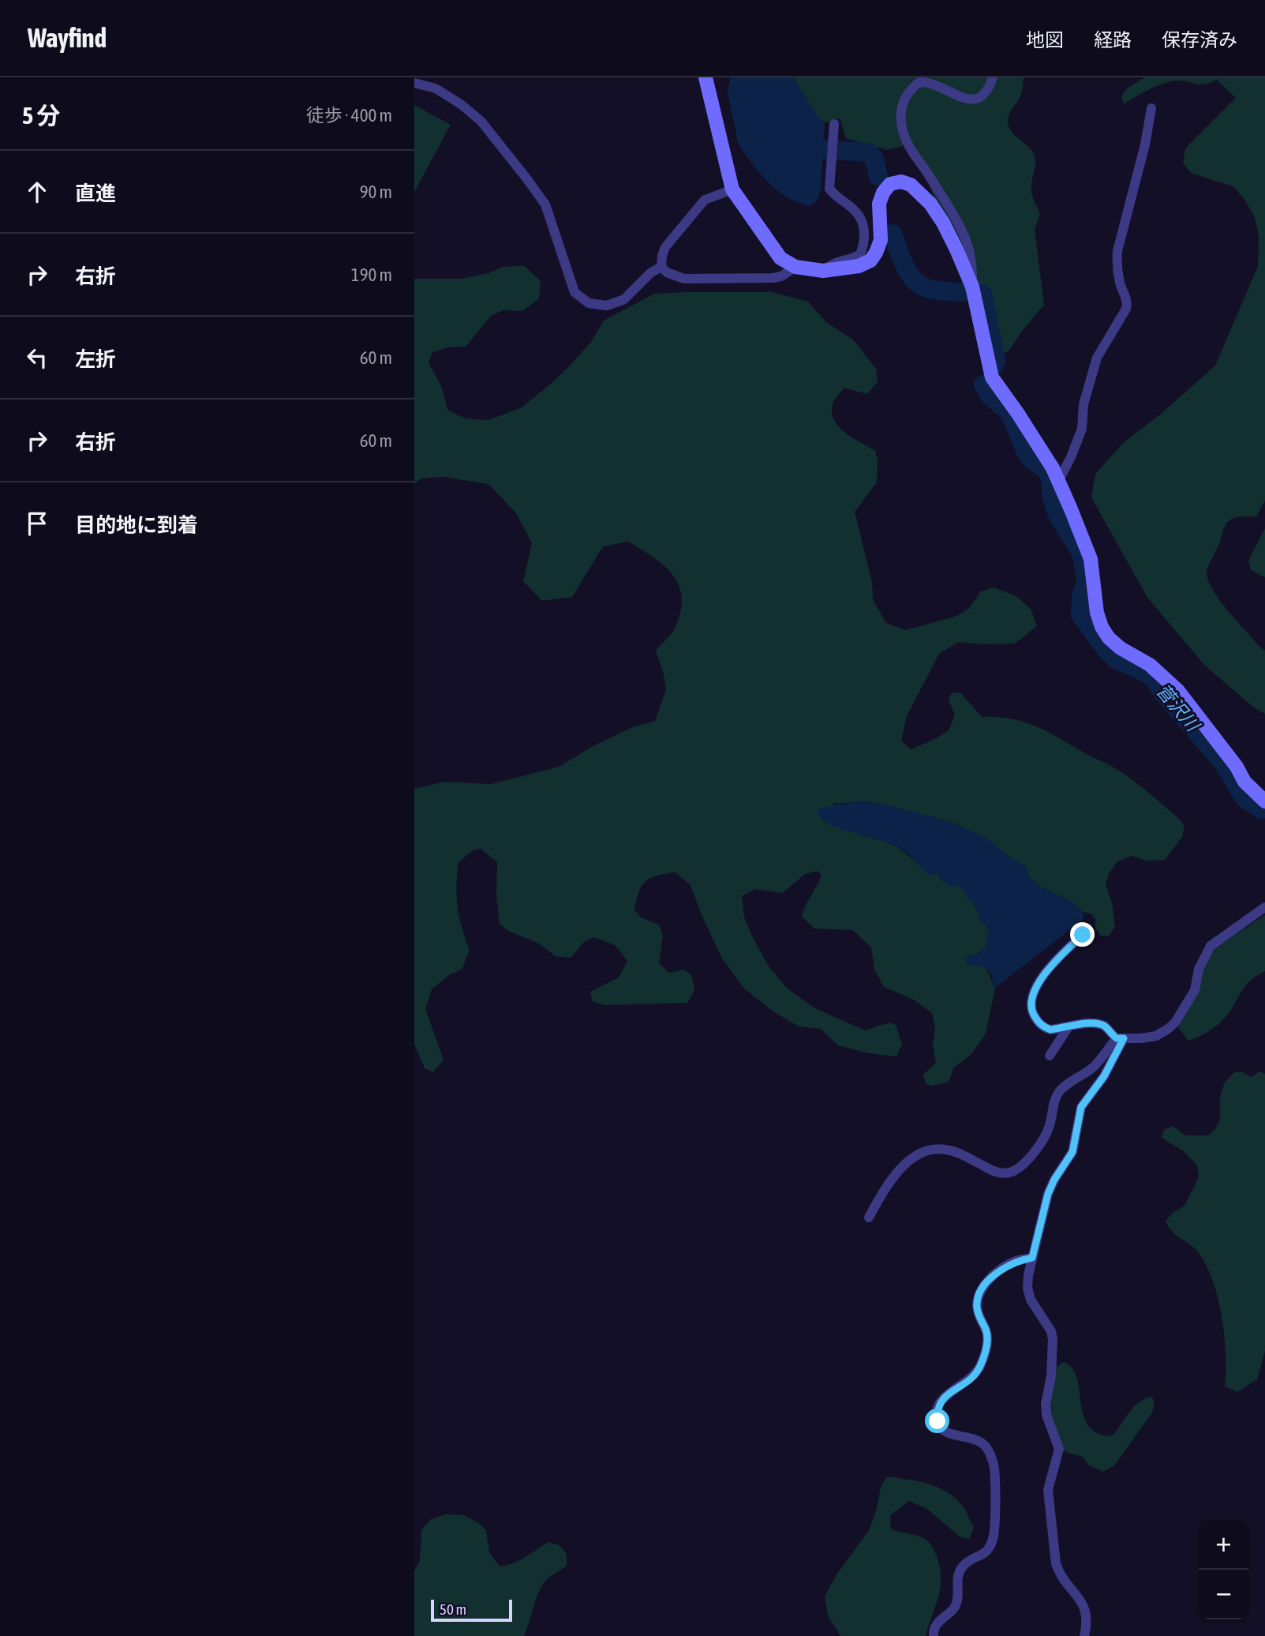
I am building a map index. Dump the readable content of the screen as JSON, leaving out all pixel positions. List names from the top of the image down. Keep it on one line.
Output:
{"water":["菅沢川"],"scale_bar":"50 m","page":{"header":"Wayfind","nav":["地図","経路","保存済み"],"heading":["5 分","徒歩 · 400 m"],"list":[["直進","90 m"],["右折","190 m"],["左折","60 m"],["右折","60 m"],"目的地に到着"],"map_buttons":["+","−"],"scale":"50 m"}}
